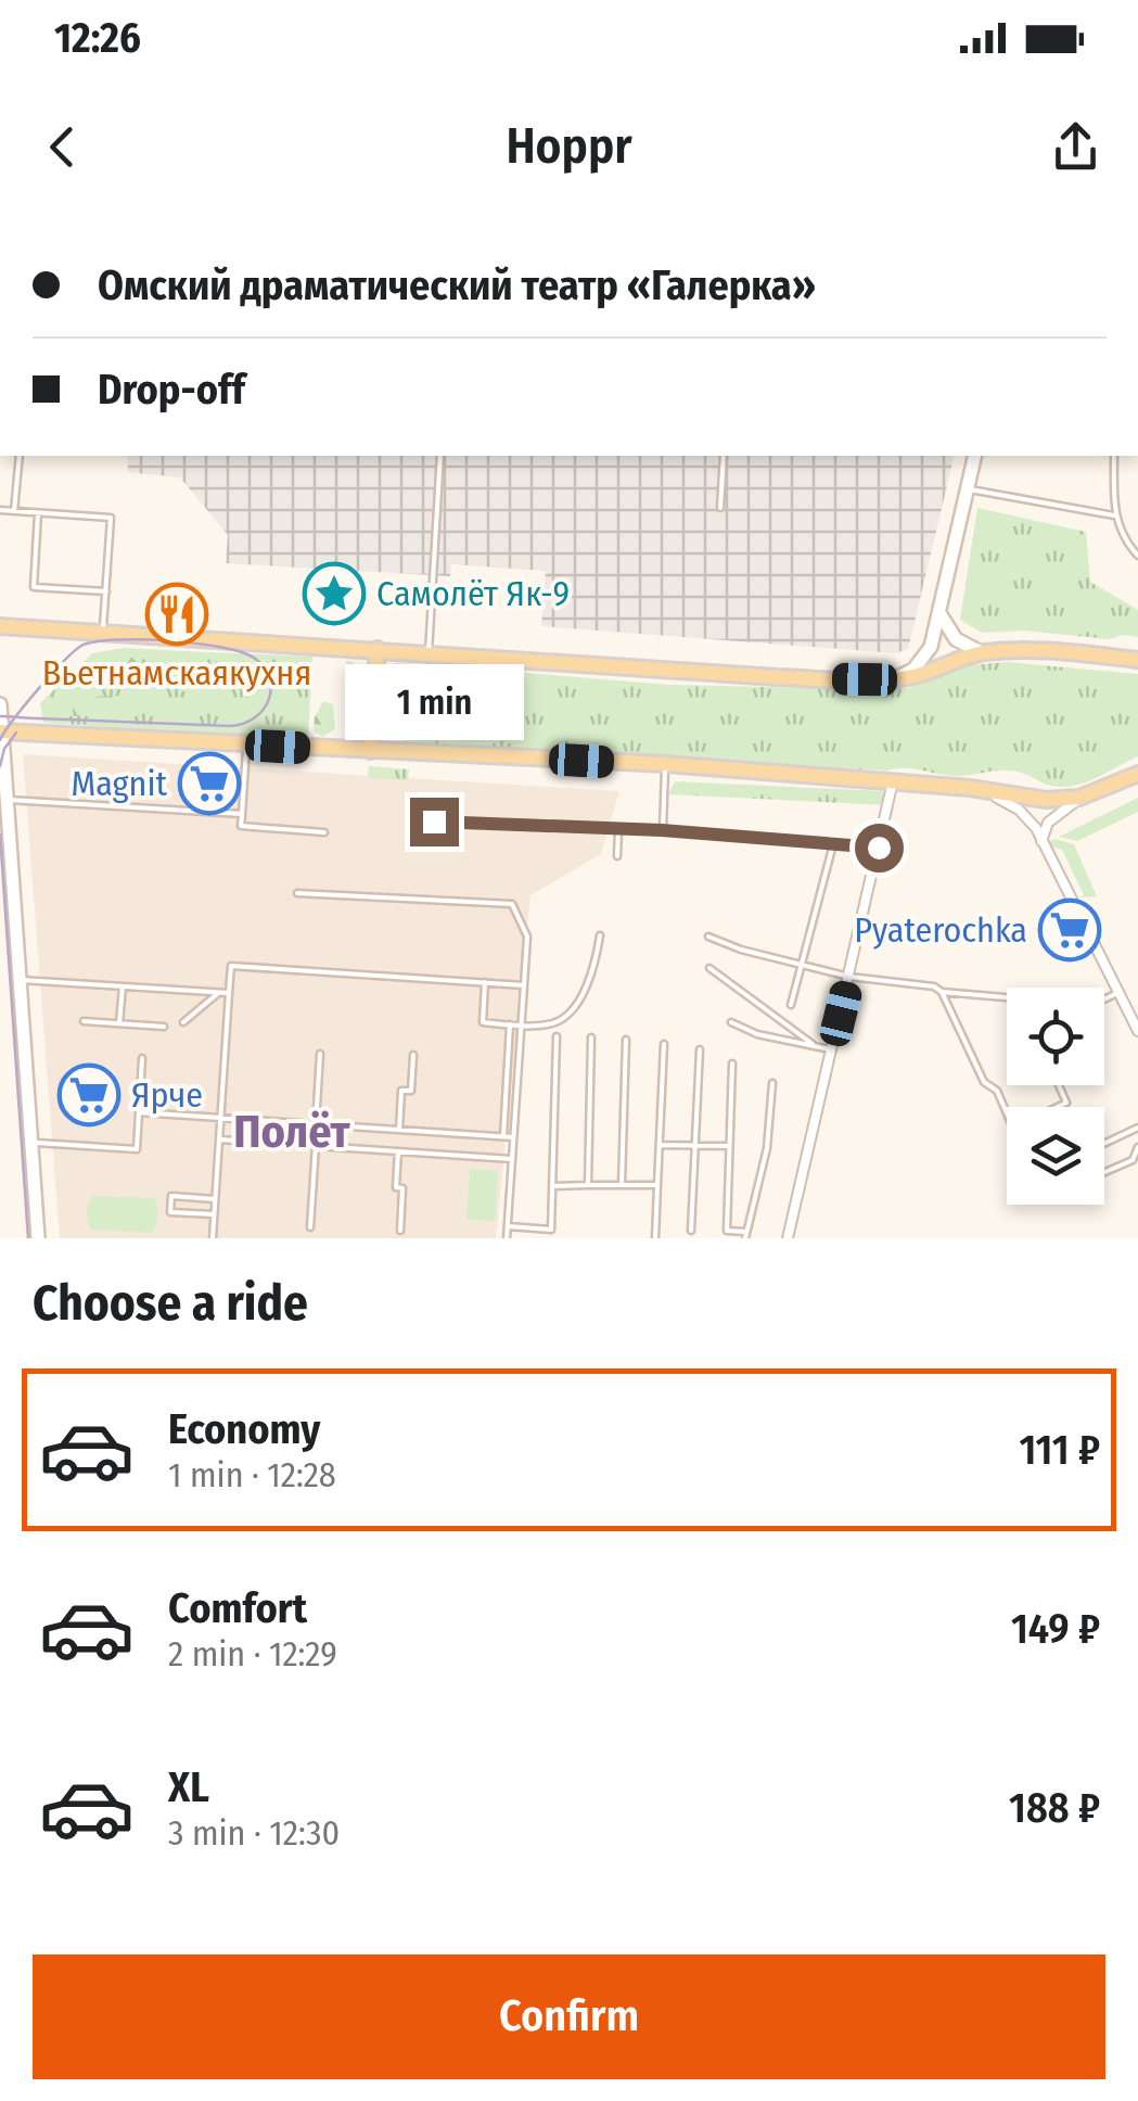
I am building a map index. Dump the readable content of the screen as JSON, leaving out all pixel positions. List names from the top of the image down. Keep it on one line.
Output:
{"districts":["Полёт"],"places":{"place":["Самолёт Як-9"],"restaurant":["Вьетнамскаякухня"],"supermarket":["Magnit","Pyaterochka","Ярче"]},"page":{"status":"12:26","header":"Hoppr","banner":["Омский драматический театр «Галерка»","Drop-off"],"bubble":"1 min","heading":"Choose a ride","list":[{"name":"Economy","note":"1 min · 12:28","value":"111 ₽"},{"name":"Comfort","note":"2 min · 12:29","value":"149 ₽"},{"name":"XL","note":"3 min · 12:30","value":"188 ₽"}],"buttons":"Confirm"}}
